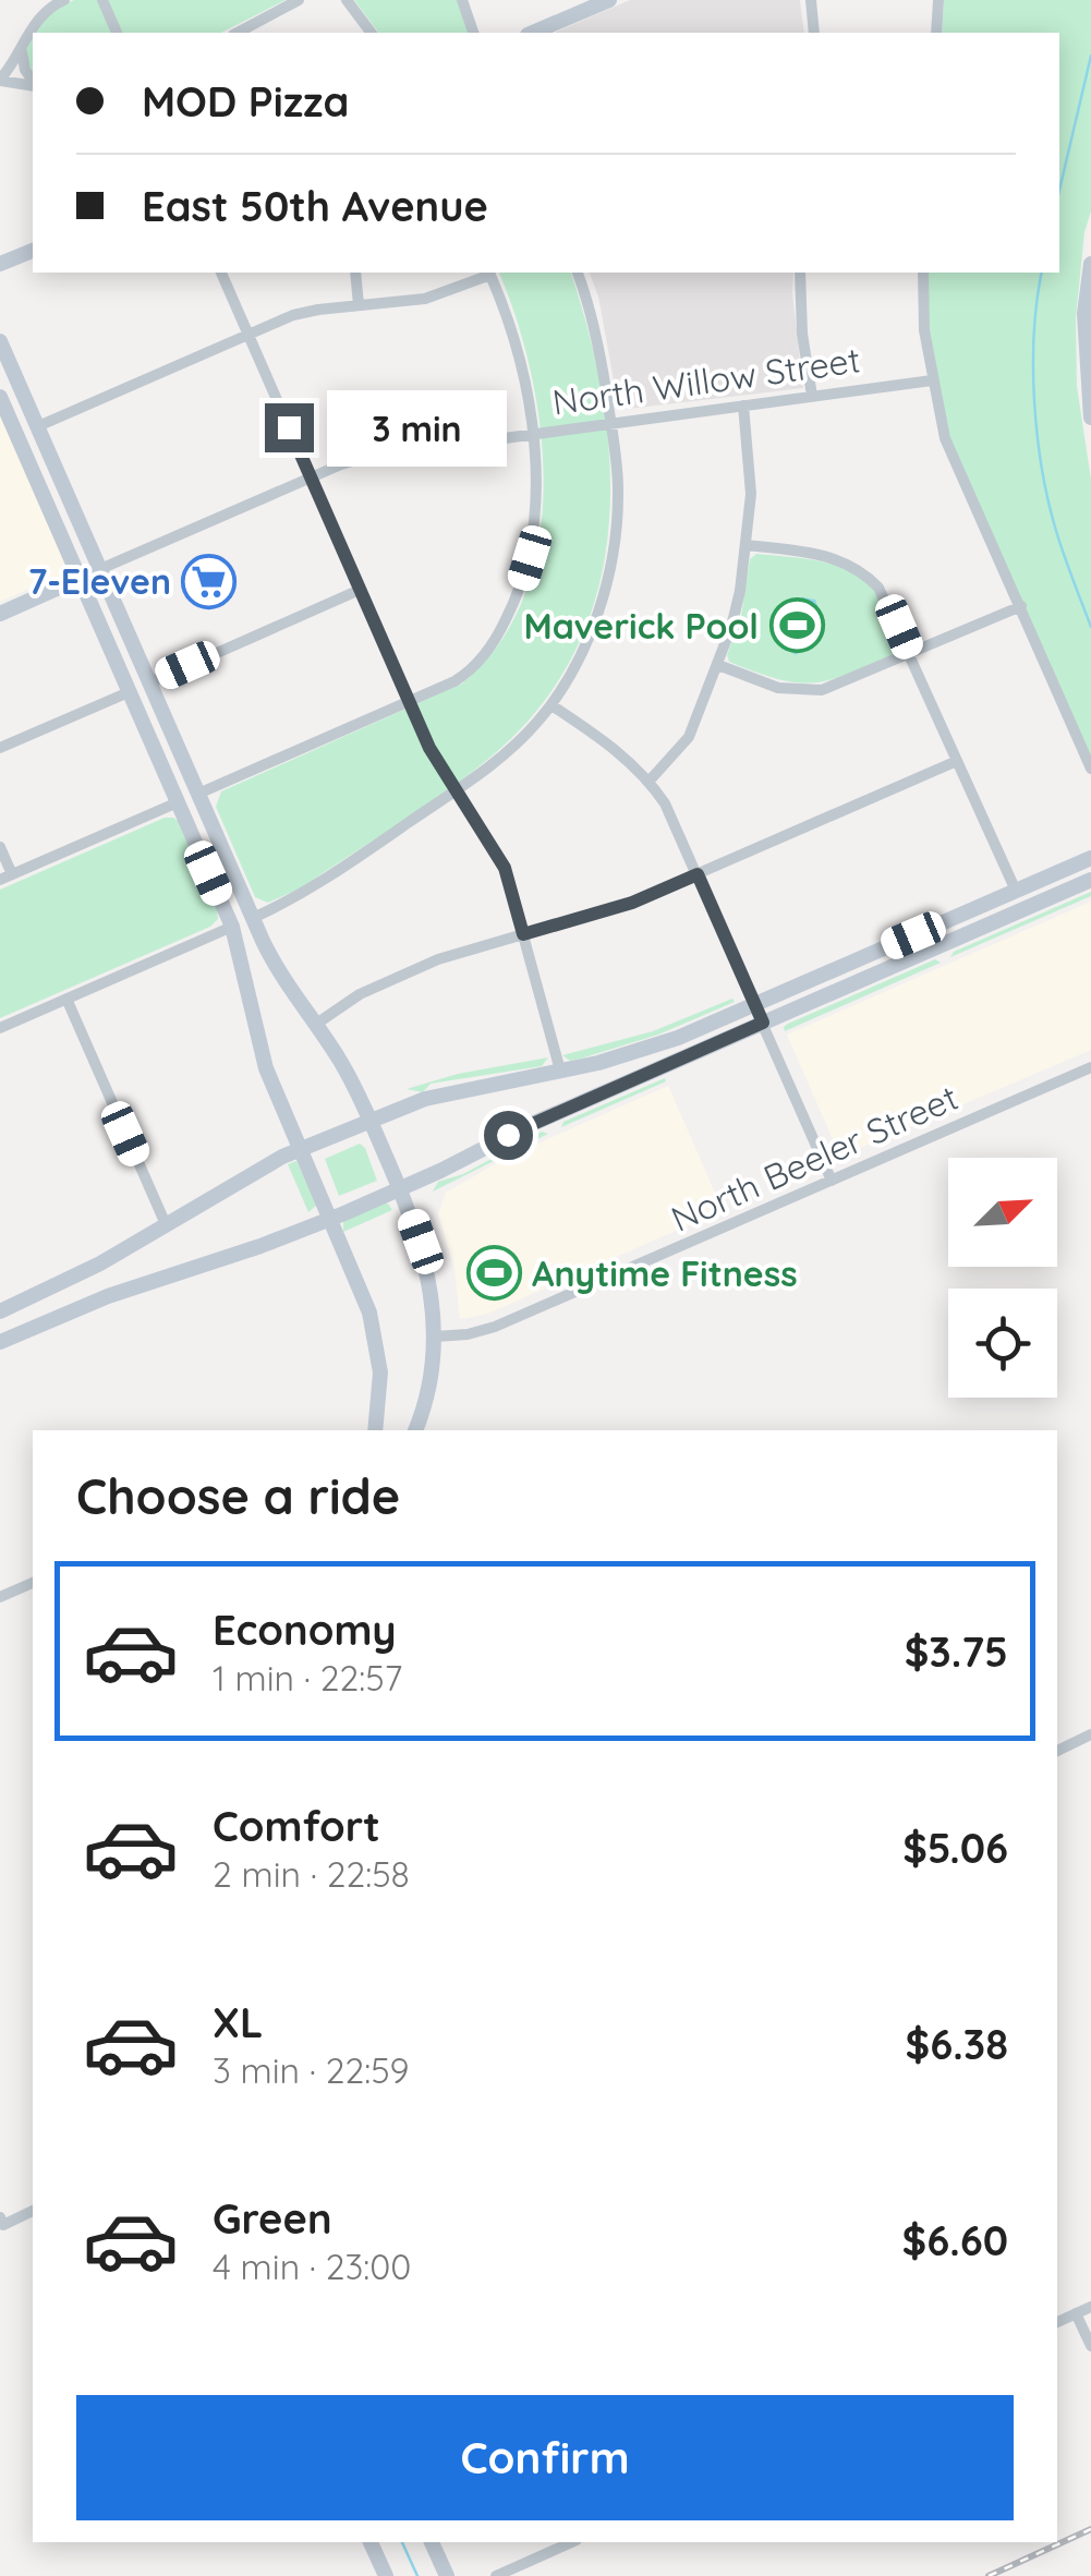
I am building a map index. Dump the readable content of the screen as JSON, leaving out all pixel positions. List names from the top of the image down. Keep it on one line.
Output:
{"streets":{"main road":["North Willow Street"],"street":["North Beeler Street"]},"places":{"supermarket":["7-Eleven"],"sports":["Maverick Pool","Anytime Fitness"]},"north":"top right","page":{"banner":["MOD Pizza","East 50th Avenue"],"bubble":"3 min","heading":"Choose a ride","list":[{"name":"Economy","note":"1 min · 22:57","value":"$3.75"},{"name":"Comfort","note":"2 min · 22:58","value":"$5.06"},{"name":"XL","note":"3 min · 22:59","value":"$6.38"},{"name":"Green","note":"4 min · 23:00","value":"$6.60"}],"buttons":"Confirm"}}
